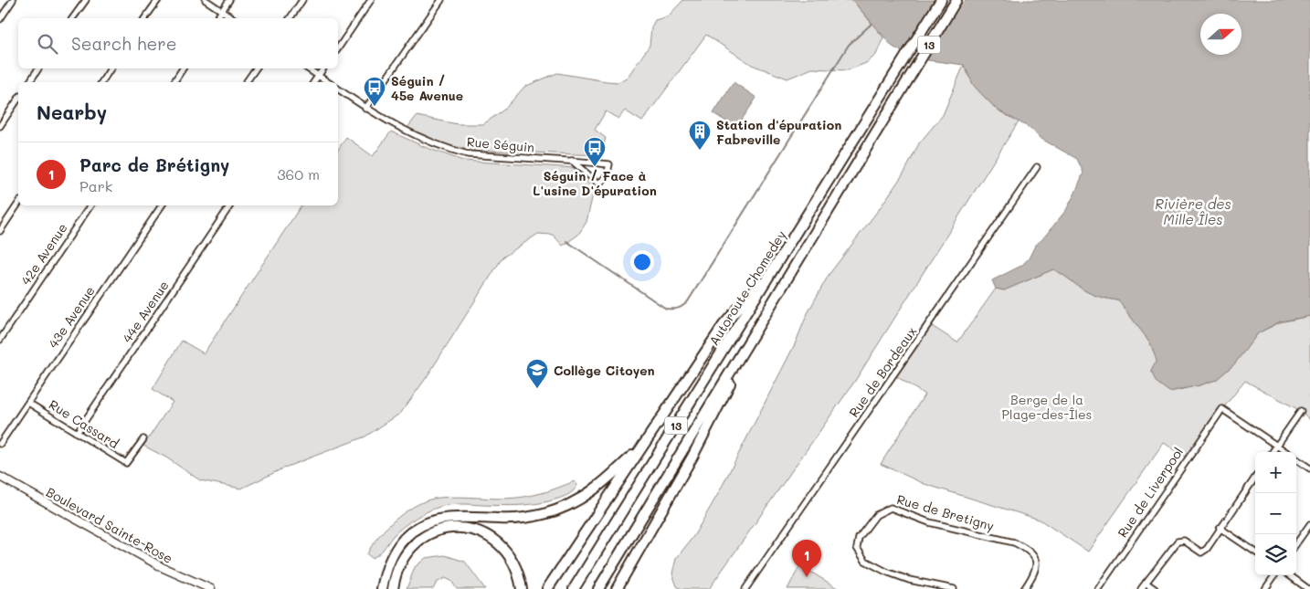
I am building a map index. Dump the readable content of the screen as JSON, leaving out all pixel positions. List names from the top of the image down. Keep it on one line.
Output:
{"streets":{"highway":["13","Autoroute Chomedey"],"street":["Rue Séguin","42e Avenue","44e Avenue","43e Avenue","Rue de Bordeaux","Rue Cassard","Rue de Liverpool","Rue de Bretigny","Boulevard Sainte-Rose"]},"crossings":[["44e Avenue","Rue Cassard"],["43e Avenue","Rue Cassard"]],"water":["Rivière des Mille Îles"],"parks":["Berge de la Plage-des-Îles"],"places":{"bus stop":["Séguin / 45e Avenue","Séguin / Face à L'usine D'épuration"],"building":["Station d'épuration Fabreville"],"school or university":["Collège Citoyen"]},"north":"right","page":{"search":"Search here","heading":"Nearby","list":[{"mark":"1","name":"Parc de Brétigny","note":"Park","value":"360 m"}],"map_buttons":["+","−"],"pins":"1"}}
